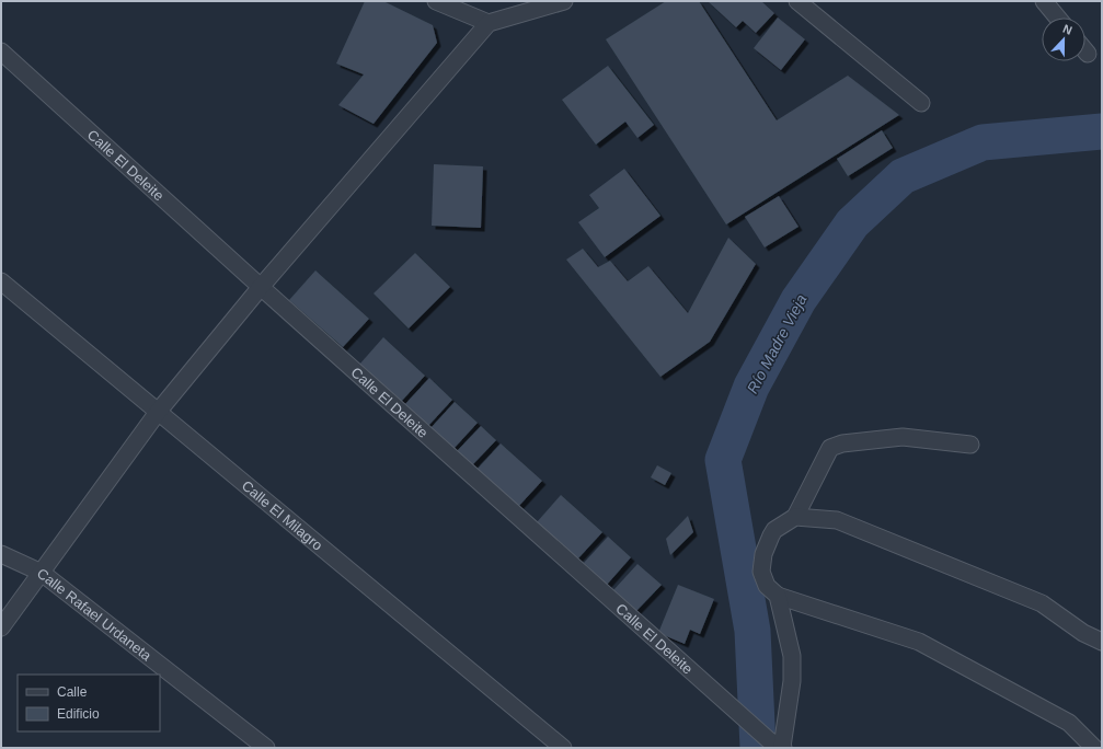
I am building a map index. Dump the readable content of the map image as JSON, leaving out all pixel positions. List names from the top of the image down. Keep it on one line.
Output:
{"streets":{"street":["Calle El Deleite","Calle El Milagro","Calle Rafael Urdaneta"]},"water":["Río Madre Vieja"],"legend":["Calle","Edificio"],"north":"top"}
